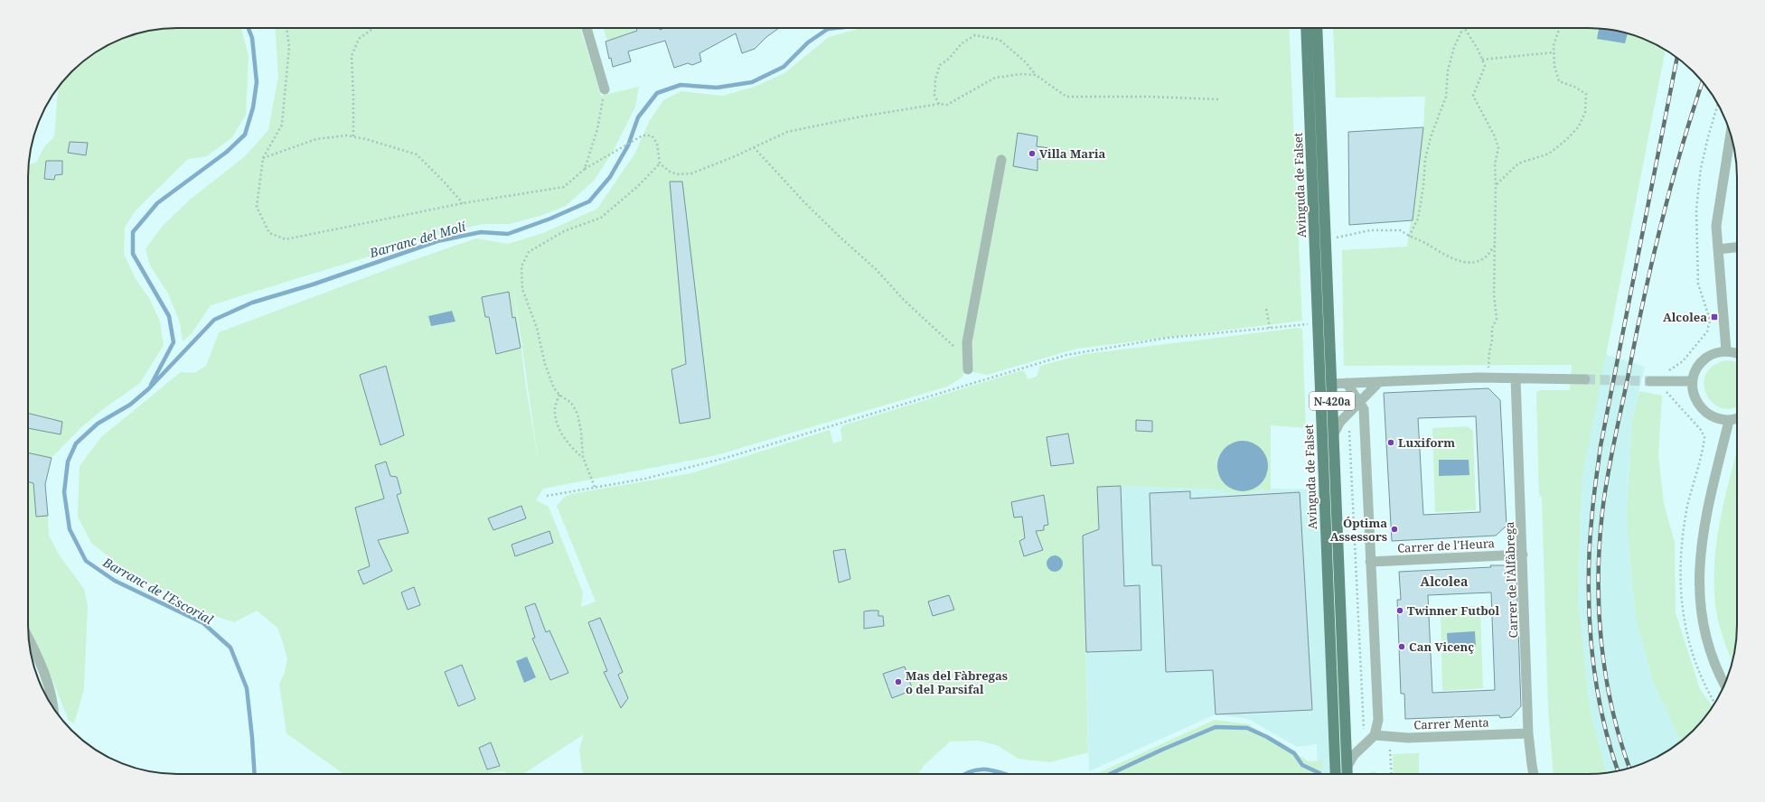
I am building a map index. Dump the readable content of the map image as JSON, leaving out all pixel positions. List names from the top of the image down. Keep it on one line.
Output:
{"streets":{"main road":["Avinguda de Falset","N-420a"],"street":["Carrer de l'Heura","Carrer de l'Àlfàbrega","Carrer Menta"]},"crossings":[["Carrer de l'Heura","Carrer de l'Àlfàbrega"],["Carrer de l'Àlfàbrega","Carrer Menta"]],"districts":["Alcolea"],"water":["Barranc del Molí","Barranc de l'Escorial"],"places":{"other":["Villa Maria","Luxiform","Óptima Assessors","Twinner Futbol","Can Vicenç","Mas del Fàbregas o del Parsifal"],"transit":["Alcolea"]}}
